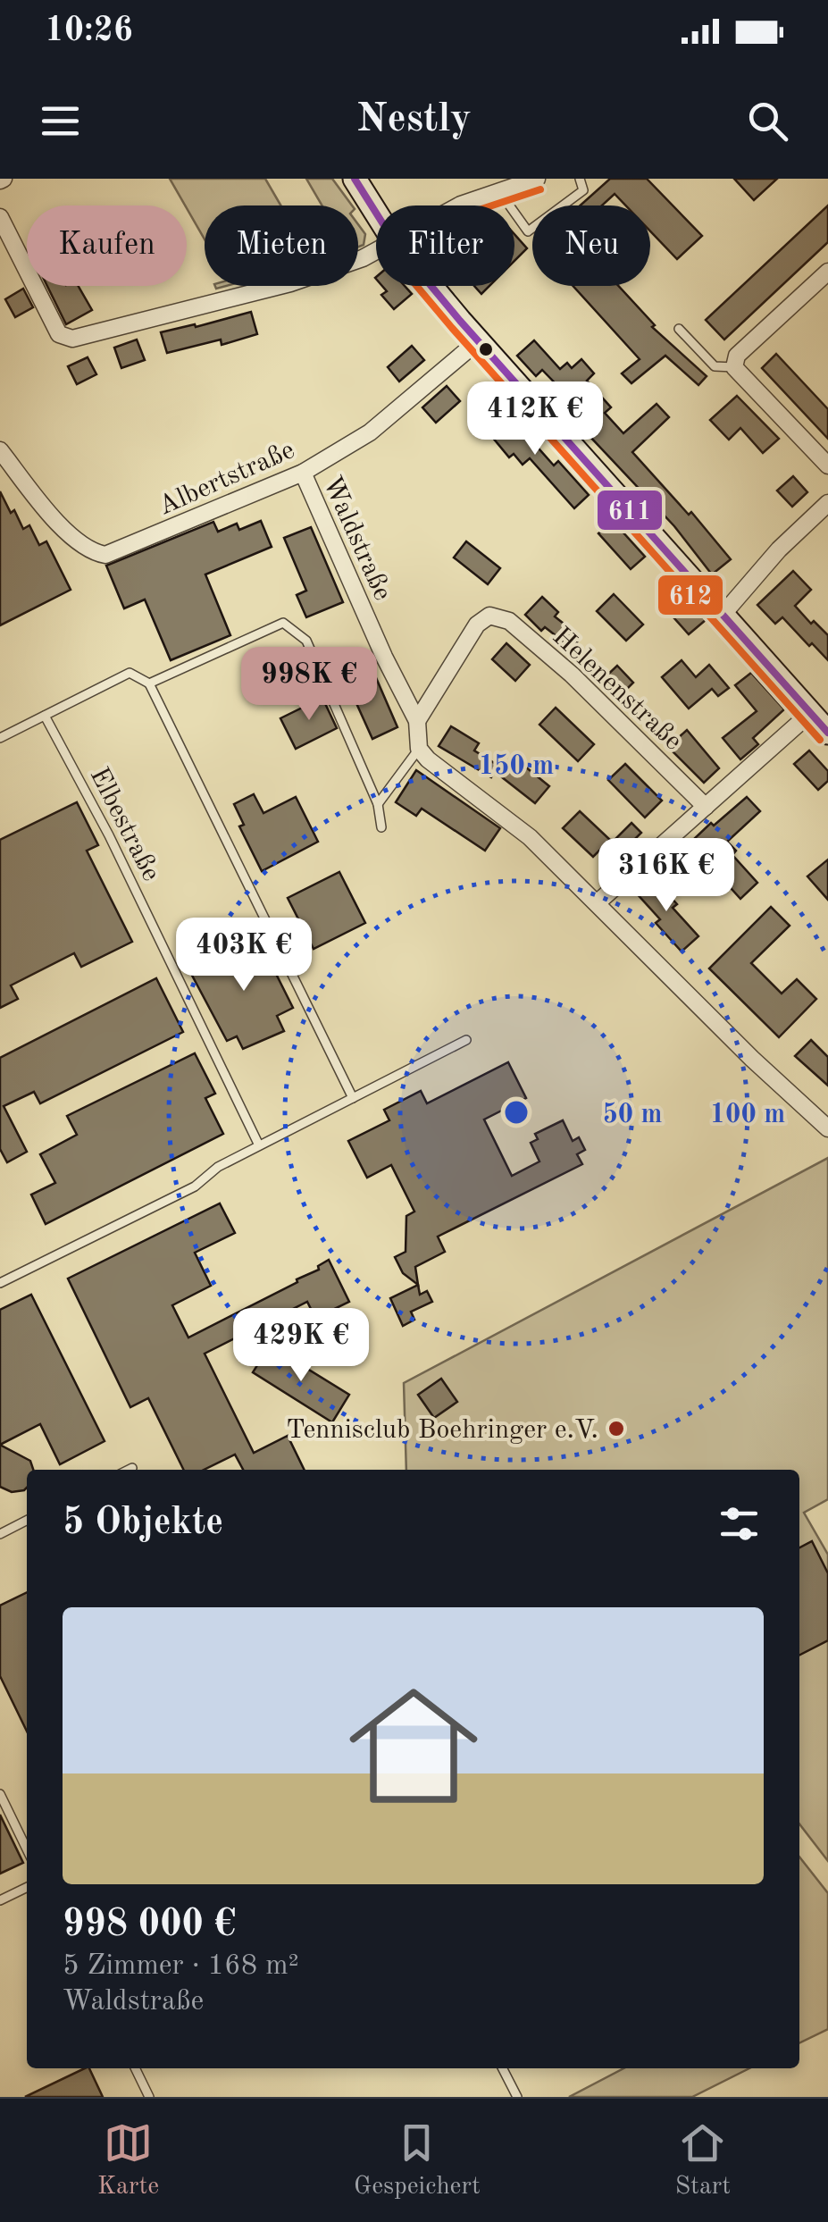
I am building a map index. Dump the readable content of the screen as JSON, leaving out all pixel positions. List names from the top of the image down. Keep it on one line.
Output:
{"streets":{"street":["Albertstraße","Waldstraße","Helenenstraße"],"lane":["Elbestraße"]},"crossings":[["Albertstraße","Waldstraße"],["Waldstraße","Helenenstraße"]],"places":["Tennisclub Boehringer e.V."],"lines":["transit line 611","transit line 612"],"page":{"status":"10:26","header":"Nestly","chip":["Kaufen","Mieten","Filter","Neu"],"price":["412K €","998K €","316K €","403K €","429K €"],"heading":"5 Objekte","list":[{"name":"998 000 €","note":"5 Zimmer · 168 m² · Waldstraße"}],"tabs":["Karte","Gespeichert","Start"]},"rings":["150 m","50 m","100 m"]}
